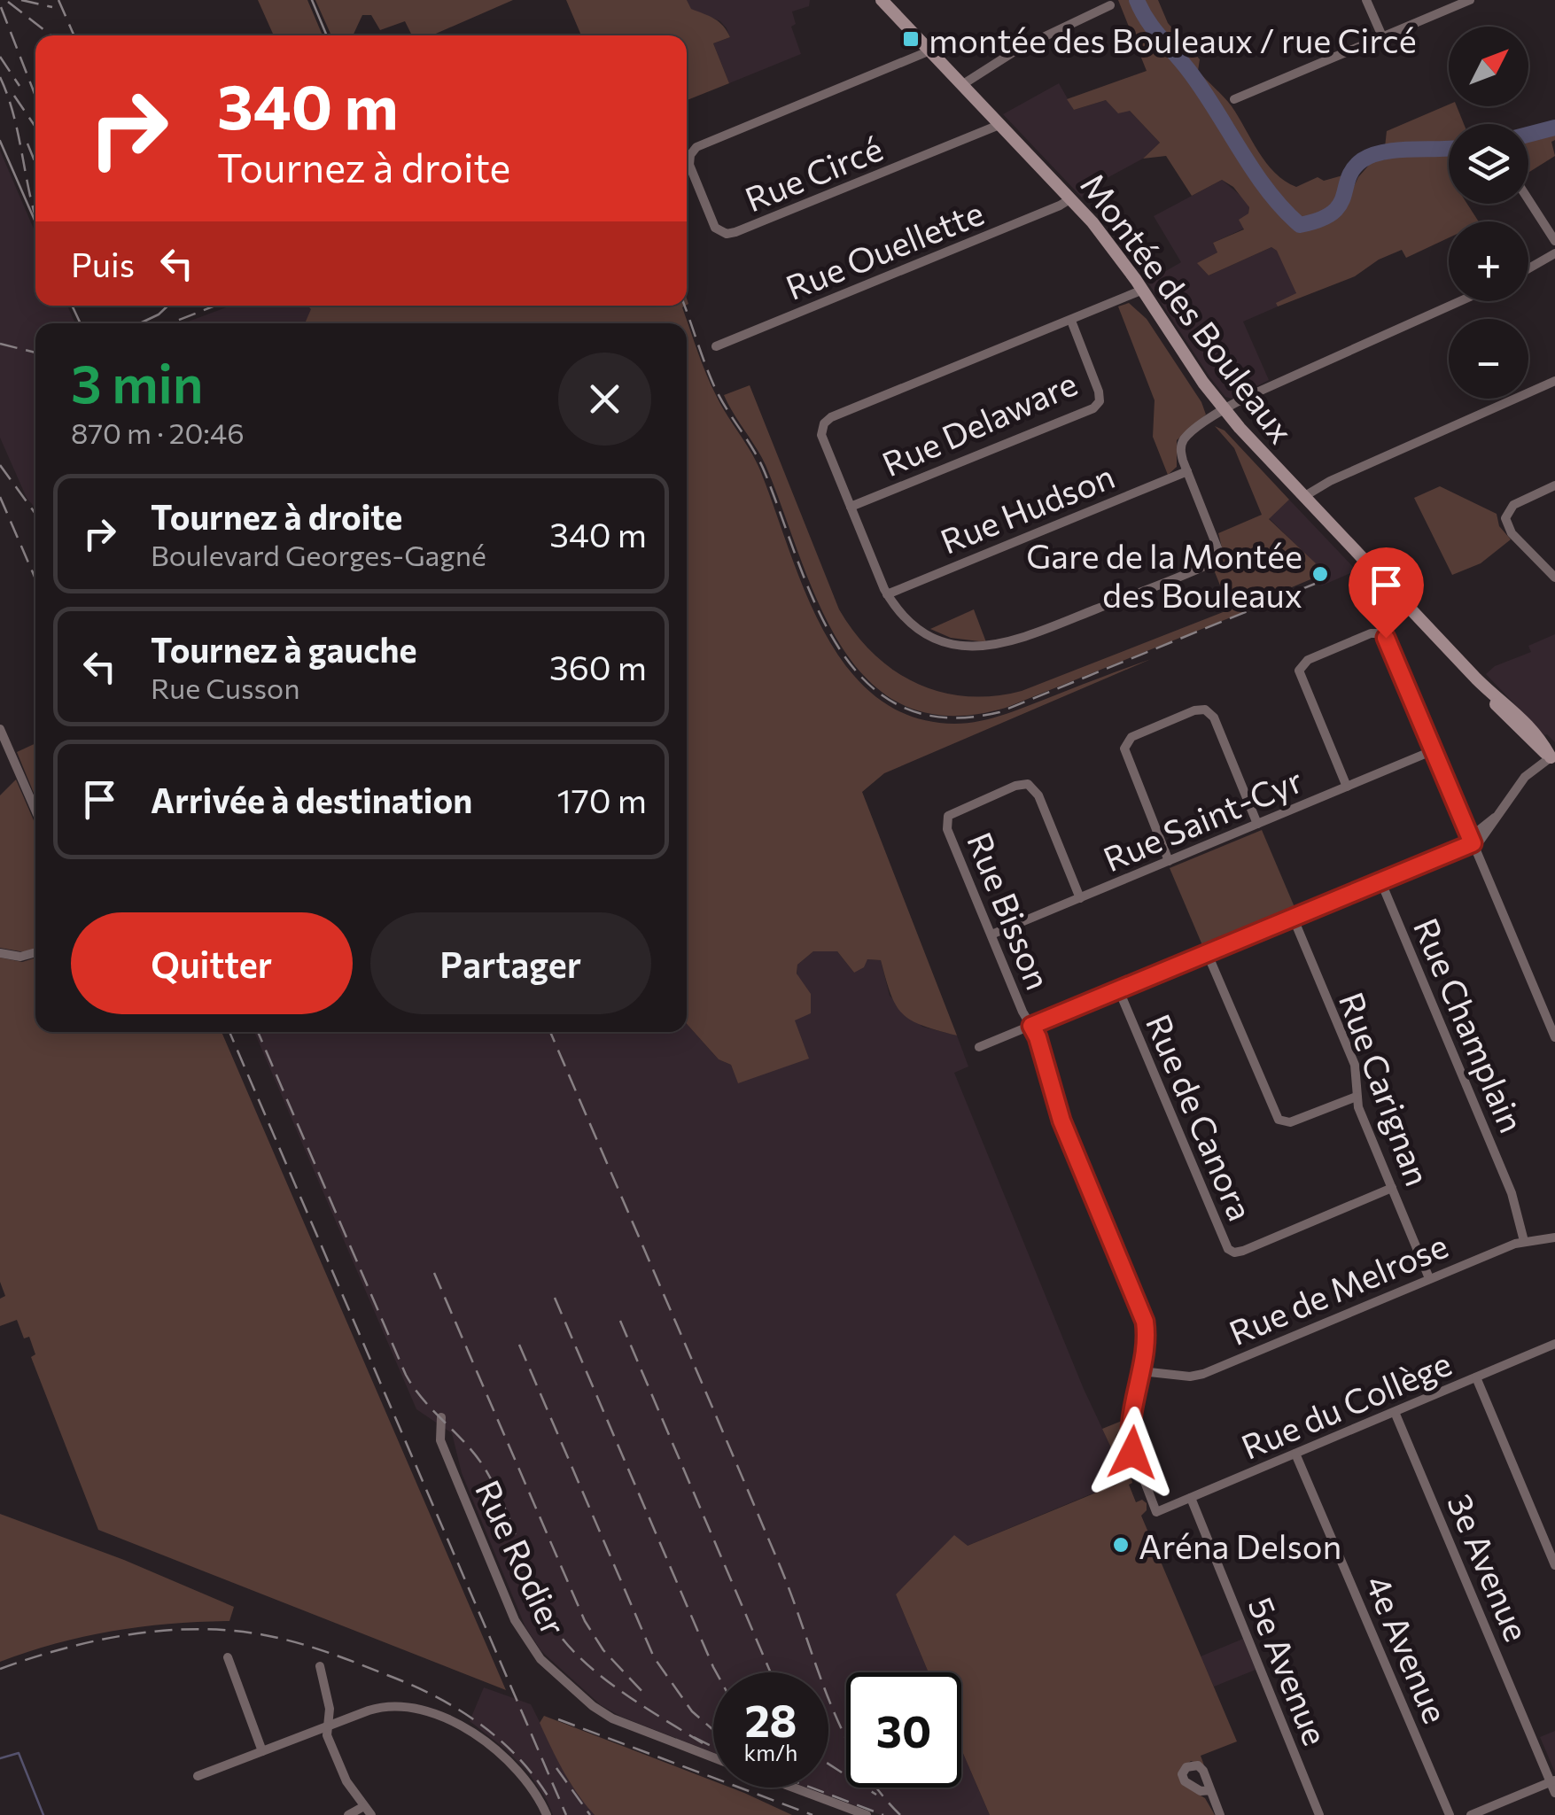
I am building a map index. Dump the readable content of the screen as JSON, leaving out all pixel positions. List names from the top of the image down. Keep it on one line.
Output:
{"streets":{"street":["Rue Circé","Rue Ouellette","Montée des Bouleaux","Rue Delaware","Rue Hudson","Rue Saint-Cyr","Rue Bisson","Rue Champlain","Rue Carignan","Rue de Canora","Rue de Melrose","Rue du Collège","Rue Rodier","3e Avenue","4e Avenue","5e Avenue"]},"crossings":[["Rue Circé","Montée des Bouleaux"],["Rue Ouellette","Montée des Bouleaux"],["Rue Saint-Cyr","Rue Bisson"],["Rue Bisson","Rue de Melrose"],["Rue Bisson","Rue du Collège"],["Rue Champlain","Rue de Melrose"],["Rue Carignan","Rue de Canora"],["Rue Carignan","Rue de Melrose"],["Rue du Collège","3e Avenue"],["Rue du Collège","4e Avenue"],["Rue du Collège","5e Avenue"]],"places":{"transit":["montée des Bouleaux / rue Circé"],"other":["Gare de la Montée des Bouleaux","Aréna Delson"]},"north":"top right","page":{"map_buttons":["+","−"],"turn":["340 m","Tournez à droite"],"then":"Puis","heading":["3 min","870 m · 20:46"],"list":[{"name":"Tournez à droite","note":"Boulevard Georges-Gagné","value":"340 m"},{"name":"Tournez à gauche","note":"Rue Cusson","value":"360 m"},{"name":"Arrivée à destination","value":"170 m"}],"buttons":["Quitter","Partager"],"speed":"28 km/h","limit":"30"}}
